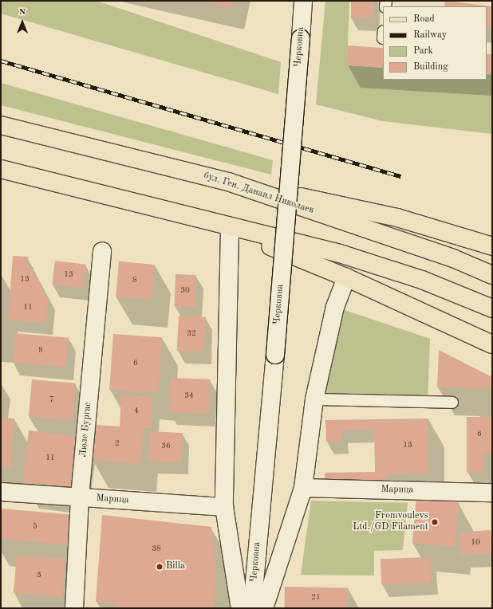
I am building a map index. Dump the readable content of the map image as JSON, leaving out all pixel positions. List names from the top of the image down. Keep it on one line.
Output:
{"streets":{"main road":["бул. Ген. Данаил Николаев"],"street":["Черковна","Люле Бургас","Марица"]},"crossings":[["Люле Бургас","Марица"]],"places":["Fromvoulevs Ltd./GD Filament","Billa"],"house_numbers":["13","13","8","30","11","32","9","6","34","7","4","6","2","13","36","11","5","10","38","3","21"],"legend":["Road","Railway","Park","Building"],"north":"top"}
